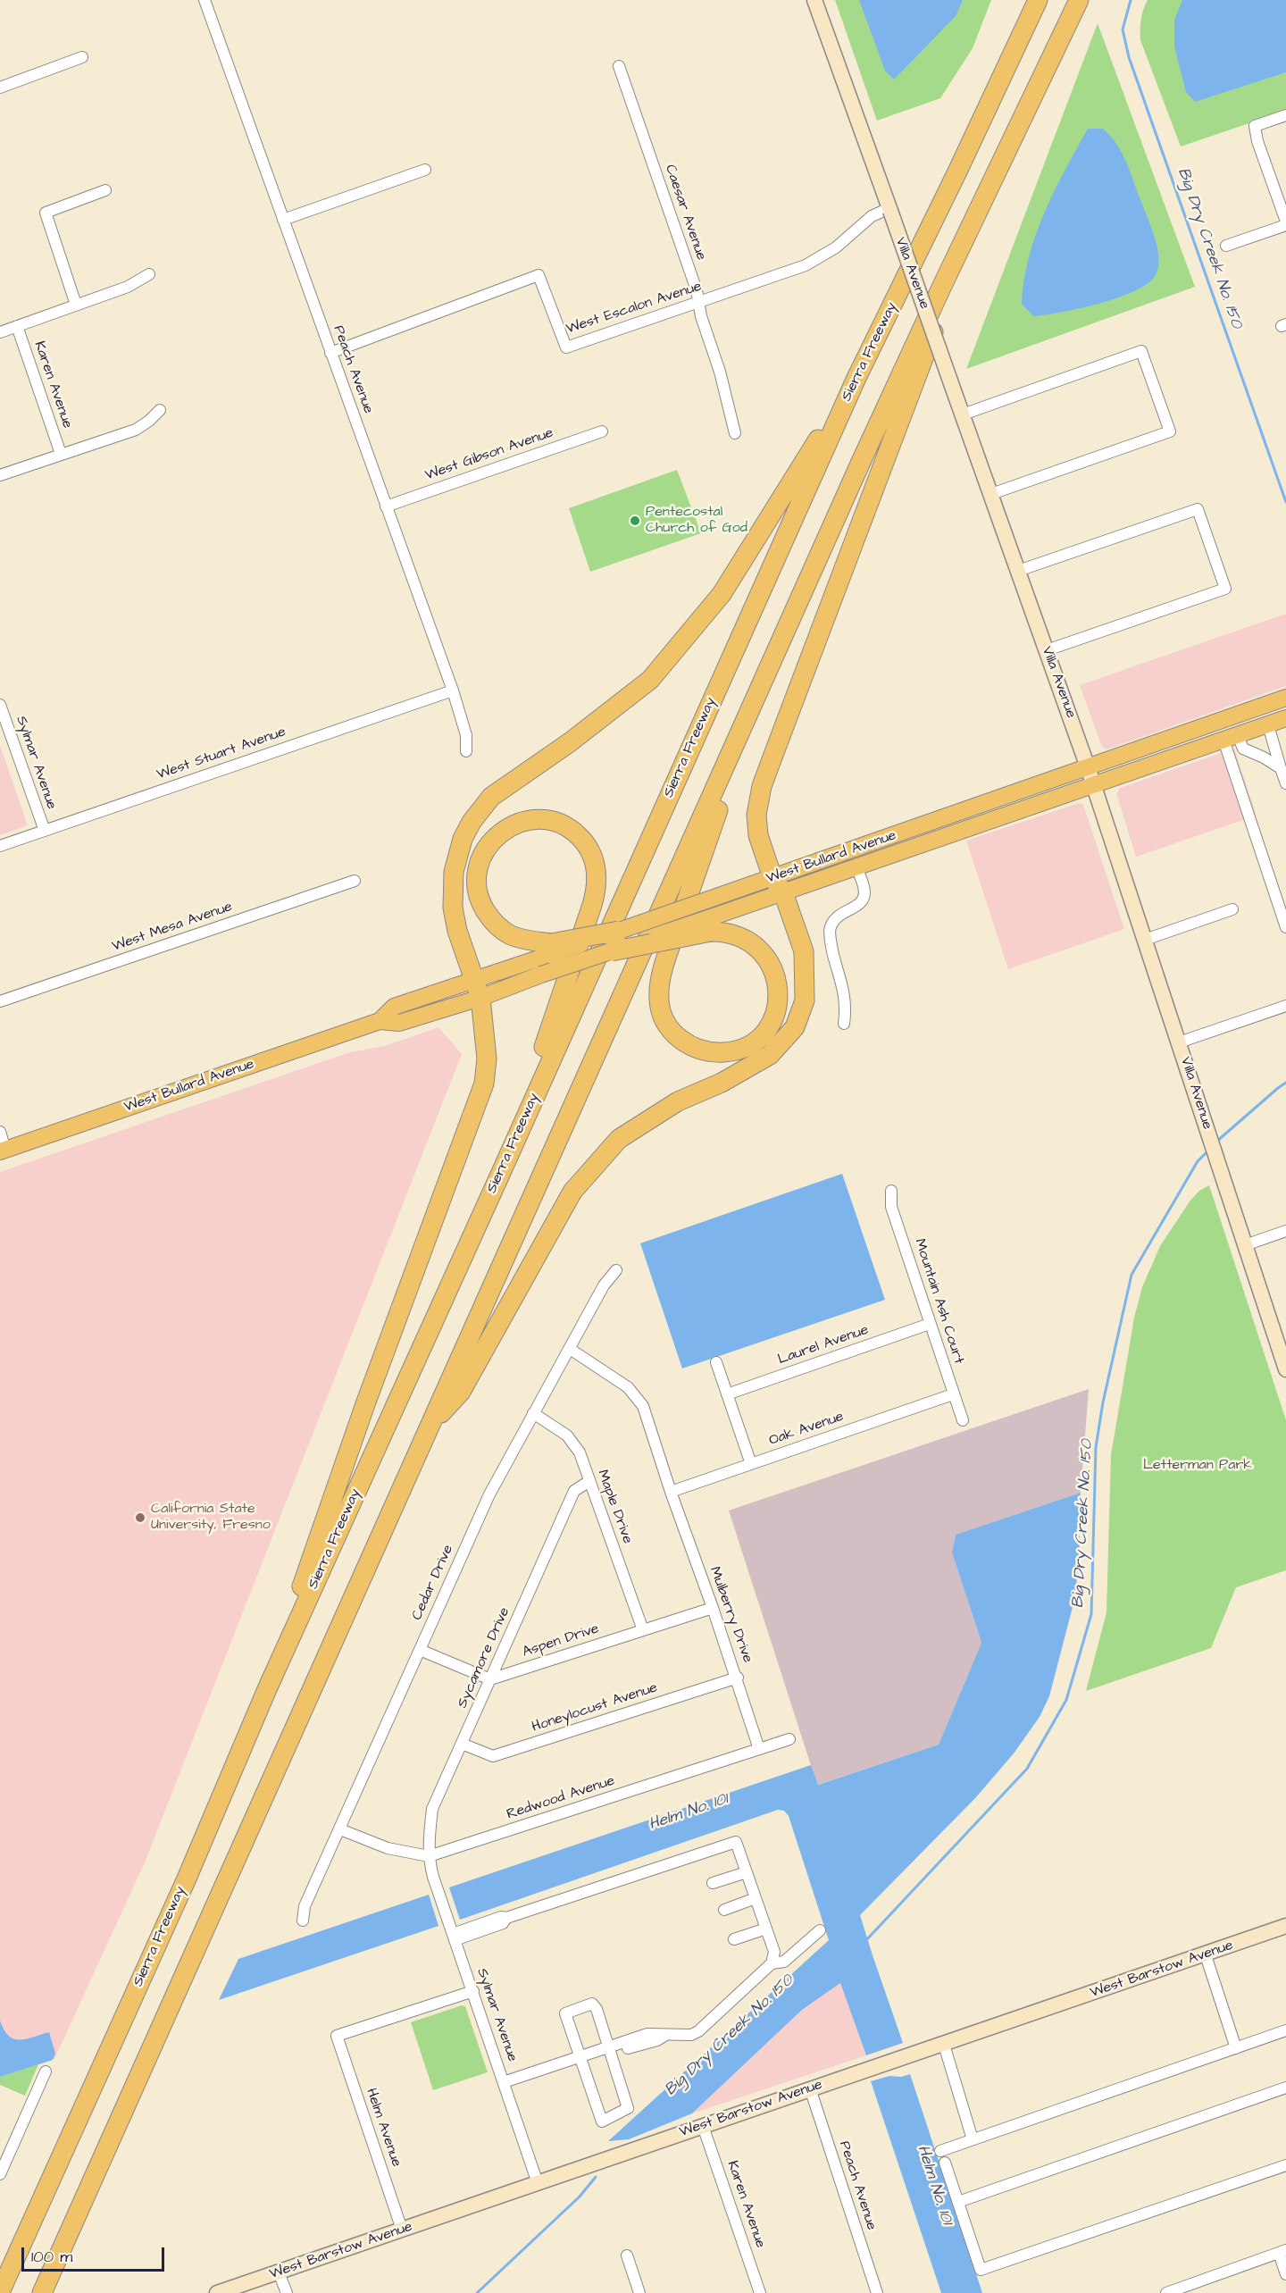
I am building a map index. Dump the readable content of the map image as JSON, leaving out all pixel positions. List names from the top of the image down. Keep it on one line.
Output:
{"streets":{"highway":["Sierra Freeway"],"main road":["Villa Avenue","West Bullard Avenue","West Barstow Avenue"],"street":["Caesar Avenue","West Escalon Avenue","Peach Avenue","Karen Avenue","West Gibson Avenue","West Stuart Avenue","Sylmar Avenue","West Mesa Avenue","Mountain Ash Court","Laurel Avenue","Oak Avenue","Maple Drive","Cedar Drive","Mulberry Drive","Aspen Drive","Sycamore Drive","Honeylocust Avenue","Redwood Avenue","Helm Avenue"]},"crossings":[["Caesar Avenue","West Escalon Avenue"],["Villa Avenue","West Escalon Avenue"],["Villa Avenue","West Bullard Avenue"],["West Escalon Avenue","Peach Avenue"],["Peach Avenue","West Gibson Avenue"],["Peach Avenue","West Stuart Avenue"],["Peach Avenue","West Barstow Avenue"],["Karen Avenue","West Barstow Avenue"],["West Stuart Avenue","Sylmar Avenue"],["Sylmar Avenue","Sycamore Drive"],["Sylmar Avenue","Redwood Avenue"],["Sylmar Avenue","West Barstow Avenue"],["Sylmar Avenue","Helm Avenue"],["Mountain Ash Court","Laurel Avenue"],["Mountain Ash Court","Oak Avenue"],["Oak Avenue","Mulberry Drive"],["Maple Drive","Cedar Drive"],["Maple Drive","Aspen Drive"],["Maple Drive","Sycamore Drive"],["Cedar Drive","Mulberry Drive"],["Cedar Drive","Redwood Avenue"],["Mulberry Drive","Aspen Drive"],["Mulberry Drive","Honeylocust Avenue"],["Mulberry Drive","Redwood Avenue"],["Aspen Drive","Sycamore Drive"],["Sycamore Drive","Honeylocust Avenue"],["Sycamore Drive","Redwood Avenue"],["West Barstow Avenue","Helm Avenue"]],"water":["Big Dry Creek No. 150","Helm No. 101"],"parks":["Letterman Park"],"places":["Pentecostal Church of God","California State University, Fresno"],"scale_bar":"100 m"}
